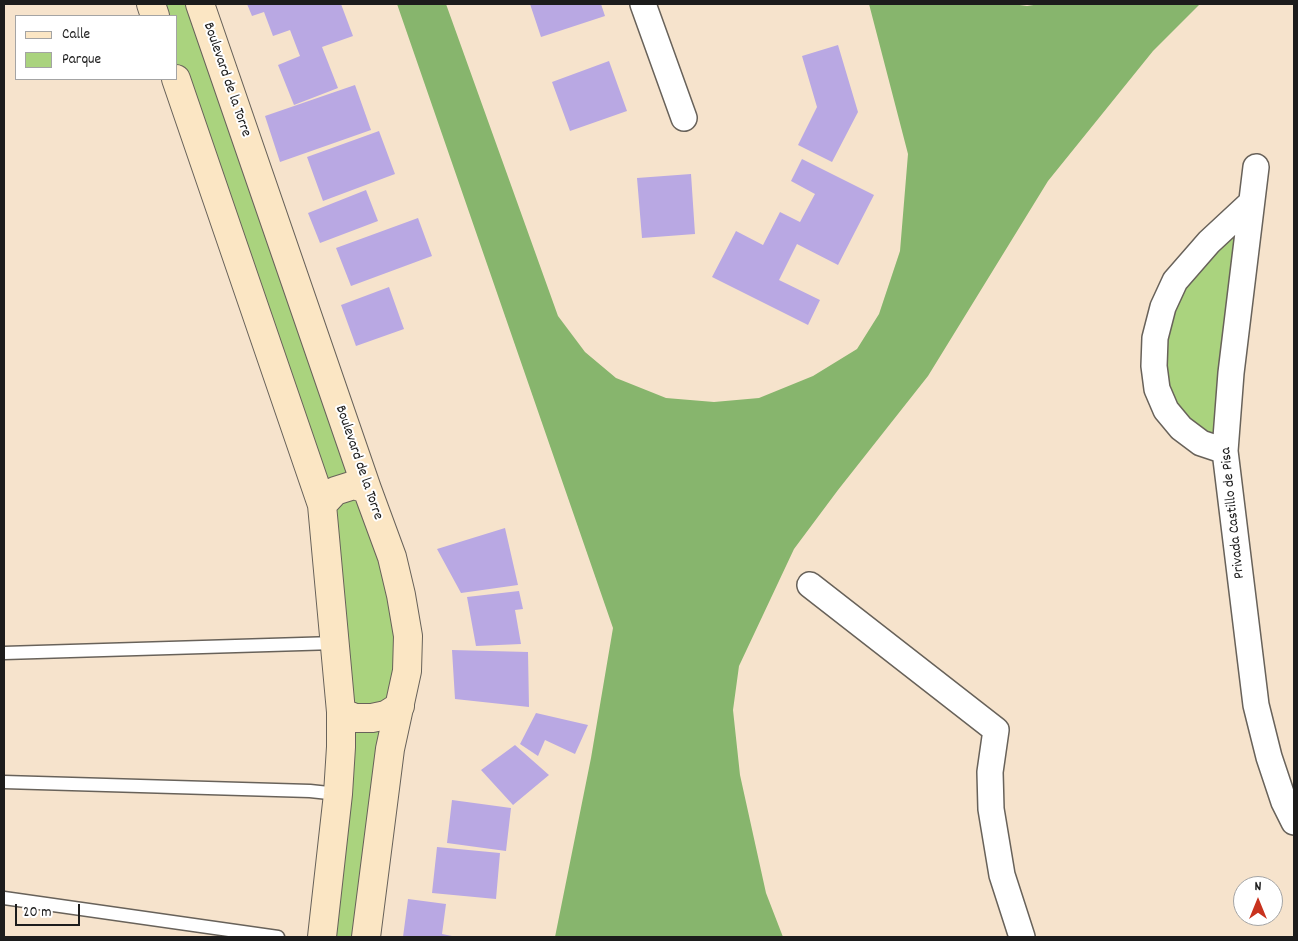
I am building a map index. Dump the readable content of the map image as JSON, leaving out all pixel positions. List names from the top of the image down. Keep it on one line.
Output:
{"streets":{"street":["Boulevard de la Torre","Privada Castillo de Pisa"]},"legend":["Calle","Parque"],"scale_bar":"20 m","north":"top"}
